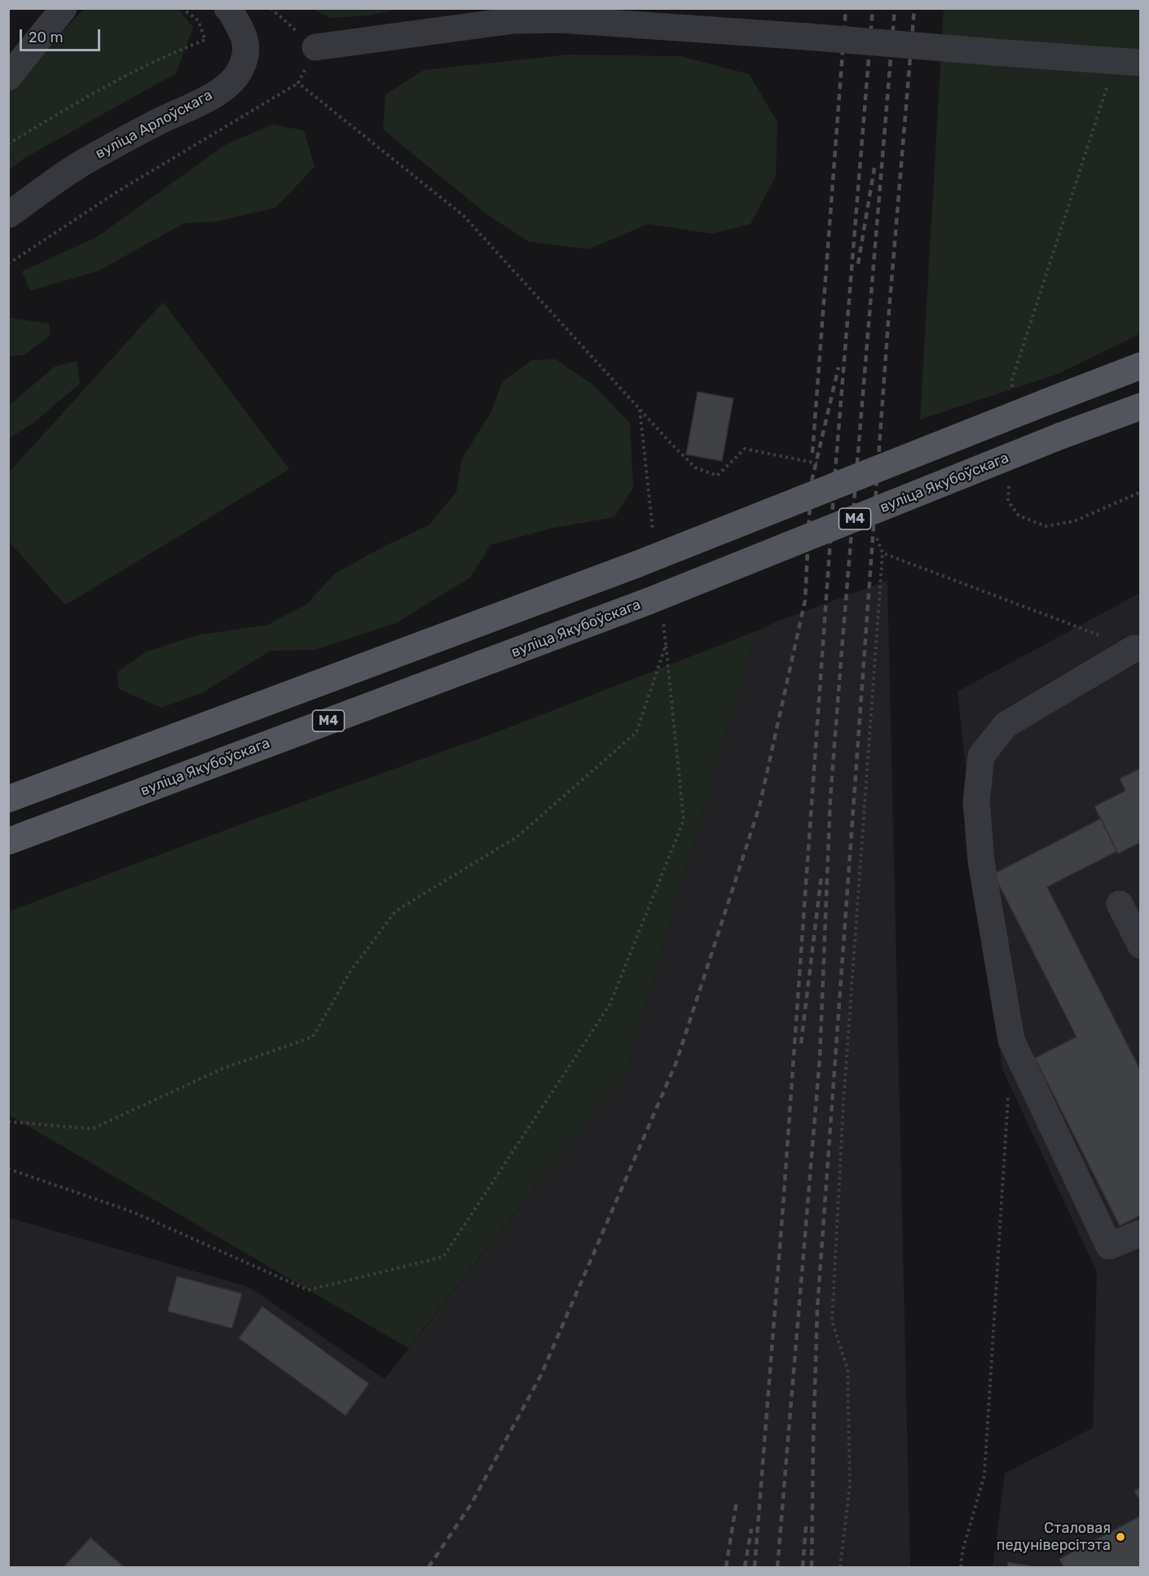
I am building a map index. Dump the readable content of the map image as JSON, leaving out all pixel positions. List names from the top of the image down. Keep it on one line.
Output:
{"streets":{"main road":["вуліца Якубоўскага","М4"],"street":["вуліца Арлоўскага"]},"places":["Сталовая педуніверсітэта"],"scale_bar":"20 m"}
